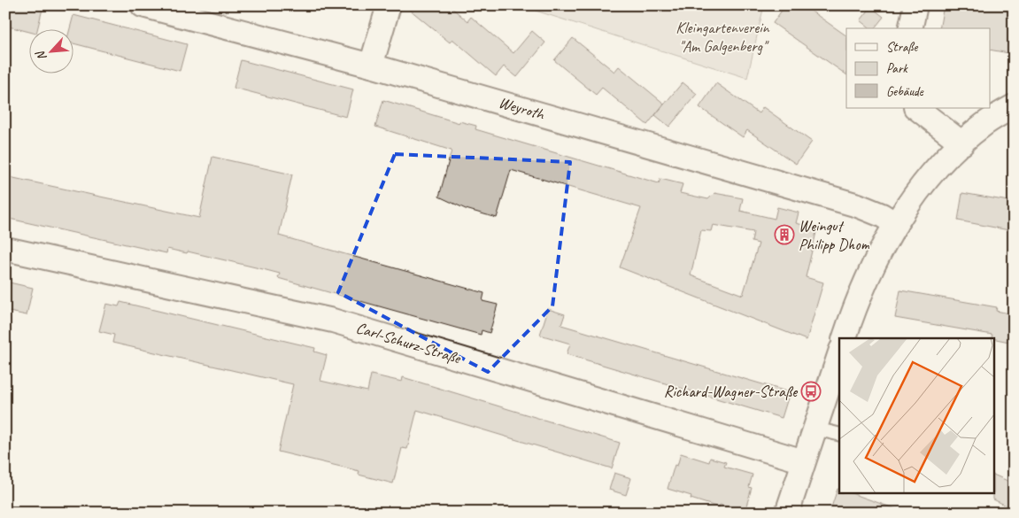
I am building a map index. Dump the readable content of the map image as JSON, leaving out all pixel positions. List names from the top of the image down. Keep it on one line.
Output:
{"streets":{"street":["Weyroth","Carl-Schurz-Straße"]},"parks":["Kleingartenverein \"Am Galgenberg\""],"places":{"building":["Weingut Philipp Dhom"],"bus stop":["Richard-Wagner-Straße"]},"legend":["Straße","Park","Gebäude"],"north":"bottom left"}
